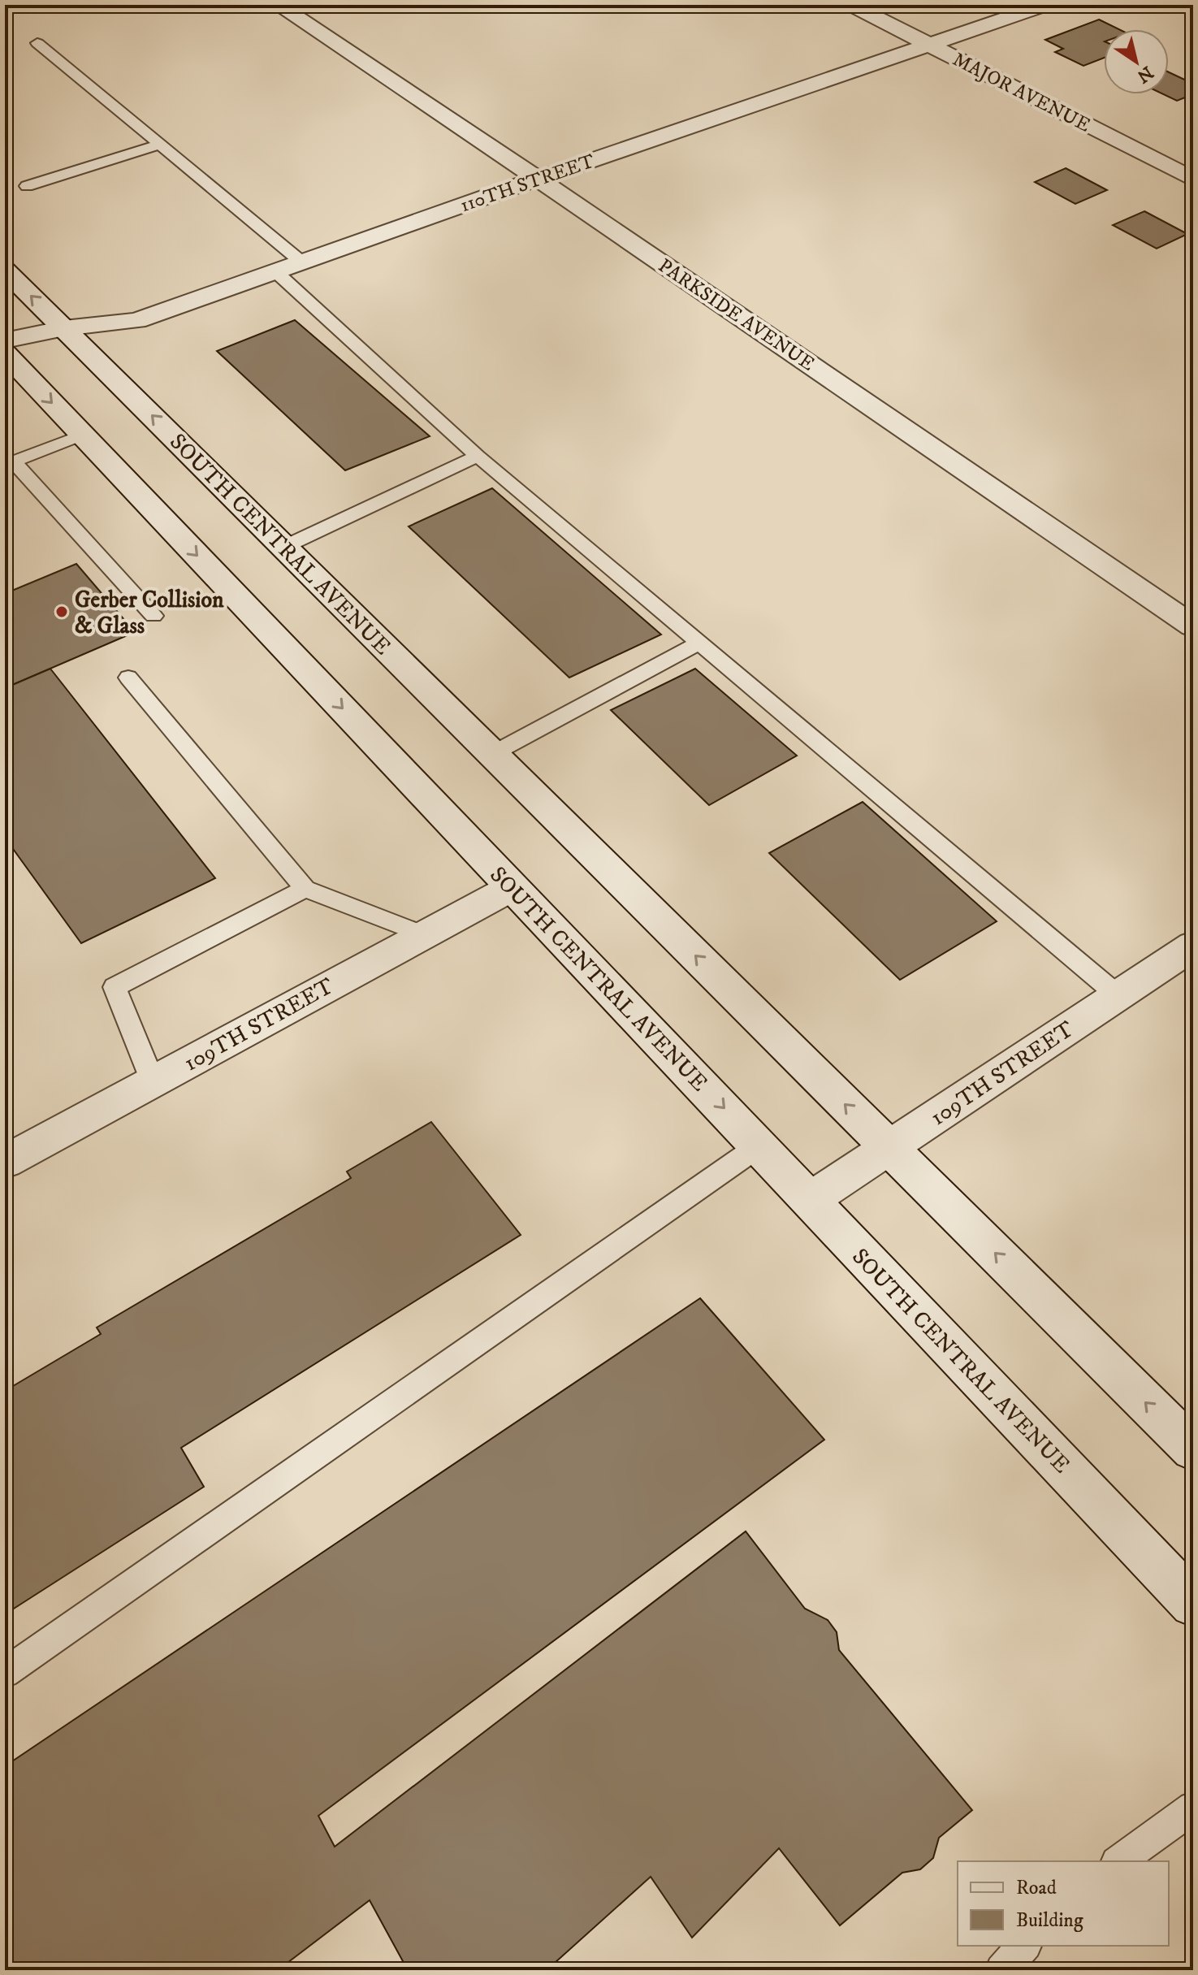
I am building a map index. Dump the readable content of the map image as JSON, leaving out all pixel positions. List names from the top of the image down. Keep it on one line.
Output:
{"streets":{"street":["MAJOR AVENUE","110TH STREET","PARKSIDE AVENUE","SOUTH CENTRAL AVENUE","109TH STREET"]},"crossings":[["MAJOR AVENUE","110TH STREET"],["110TH STREET","PARKSIDE AVENUE"],["110TH STREET","SOUTH CENTRAL AVENUE"],["SOUTH CENTRAL AVENUE","109TH STREET"]],"places":["Gerber Collision & Glass"],"legend":["Road","Building"],"north":"bottom right"}
